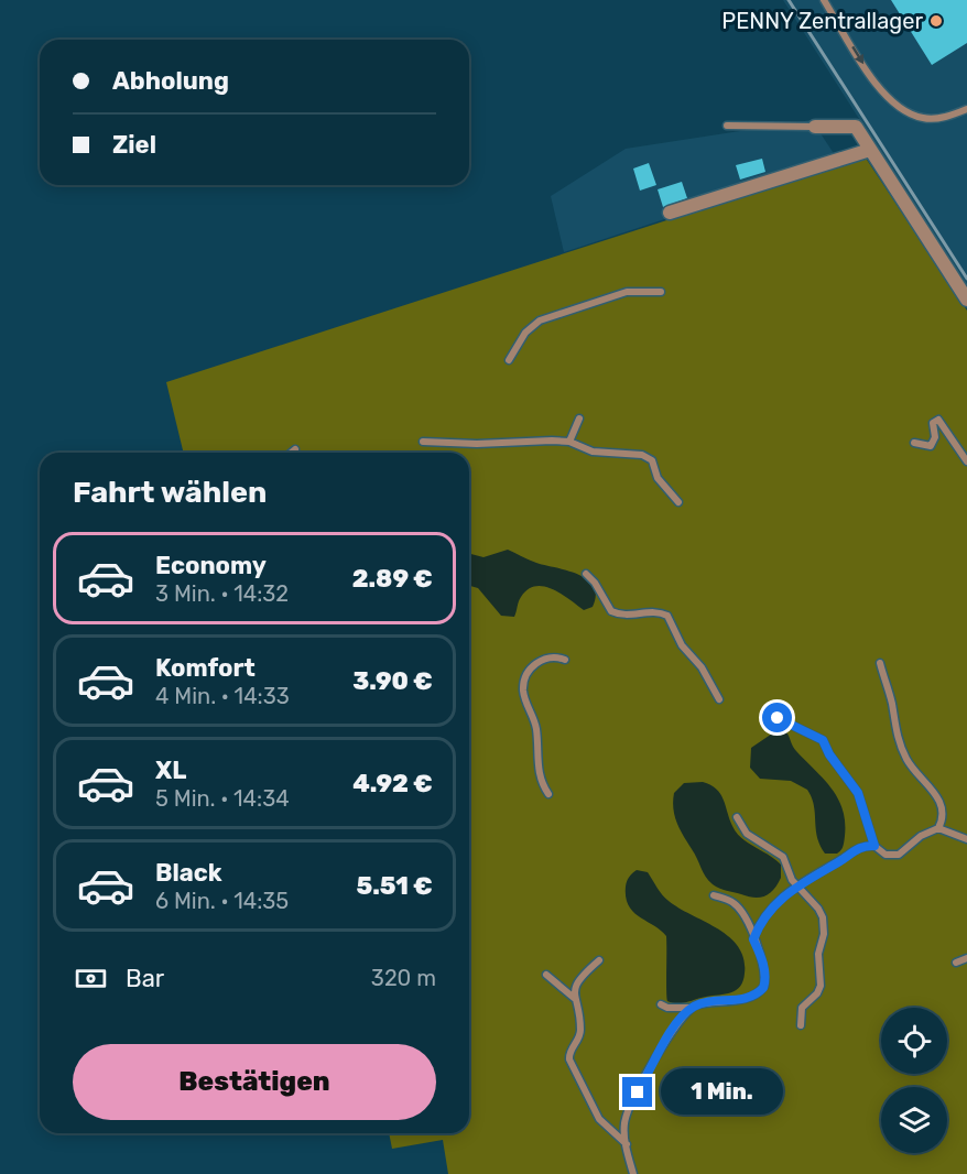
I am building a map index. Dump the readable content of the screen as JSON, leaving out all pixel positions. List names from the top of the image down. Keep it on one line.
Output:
{"places":["PENNY Zentrallager"],"page":{"banner":["Abholung","Ziel"],"heading":"Fahrt wählen","list":[{"name":"Economy","note":"3 Min. · 14:32","value":"2.89 €"},{"name":"Komfort","note":"4 Min. · 14:33","value":"3.90 €"},{"name":"XL","note":"5 Min. · 14:34","value":"4.92 €"},{"name":"Black","note":"6 Min. · 14:35","value":"5.51 €"}],"pay":["Bar","320 m"],"buttons":"Bestätigen","bubble":"1 Min."}}
